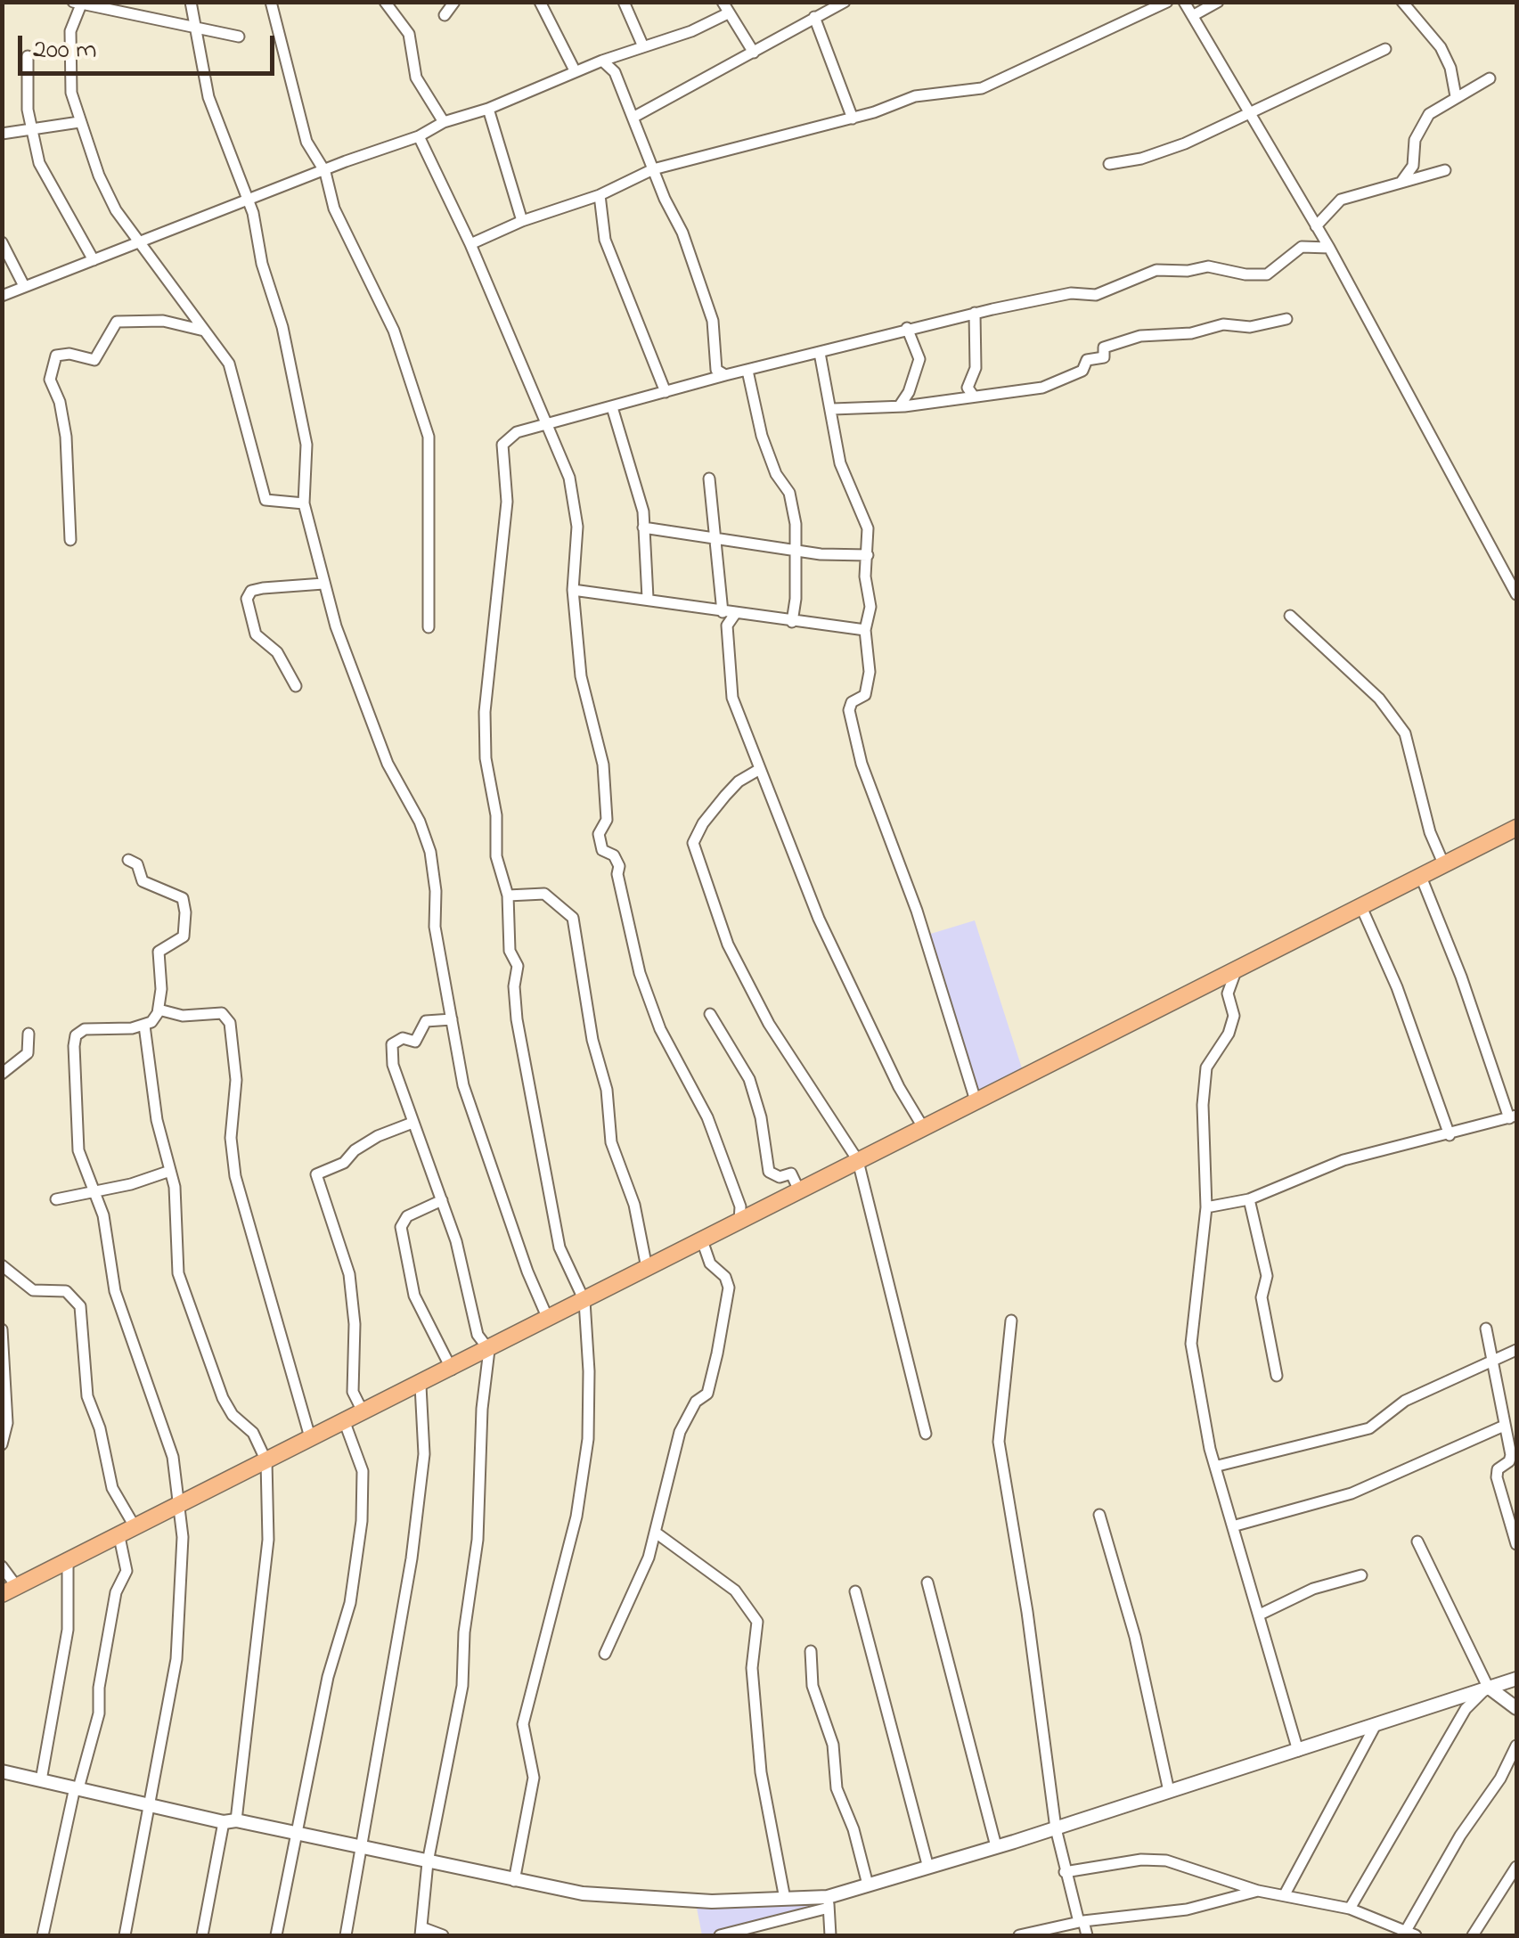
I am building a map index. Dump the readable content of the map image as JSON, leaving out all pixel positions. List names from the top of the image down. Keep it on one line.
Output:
{"scale_bar":"200 m"}
